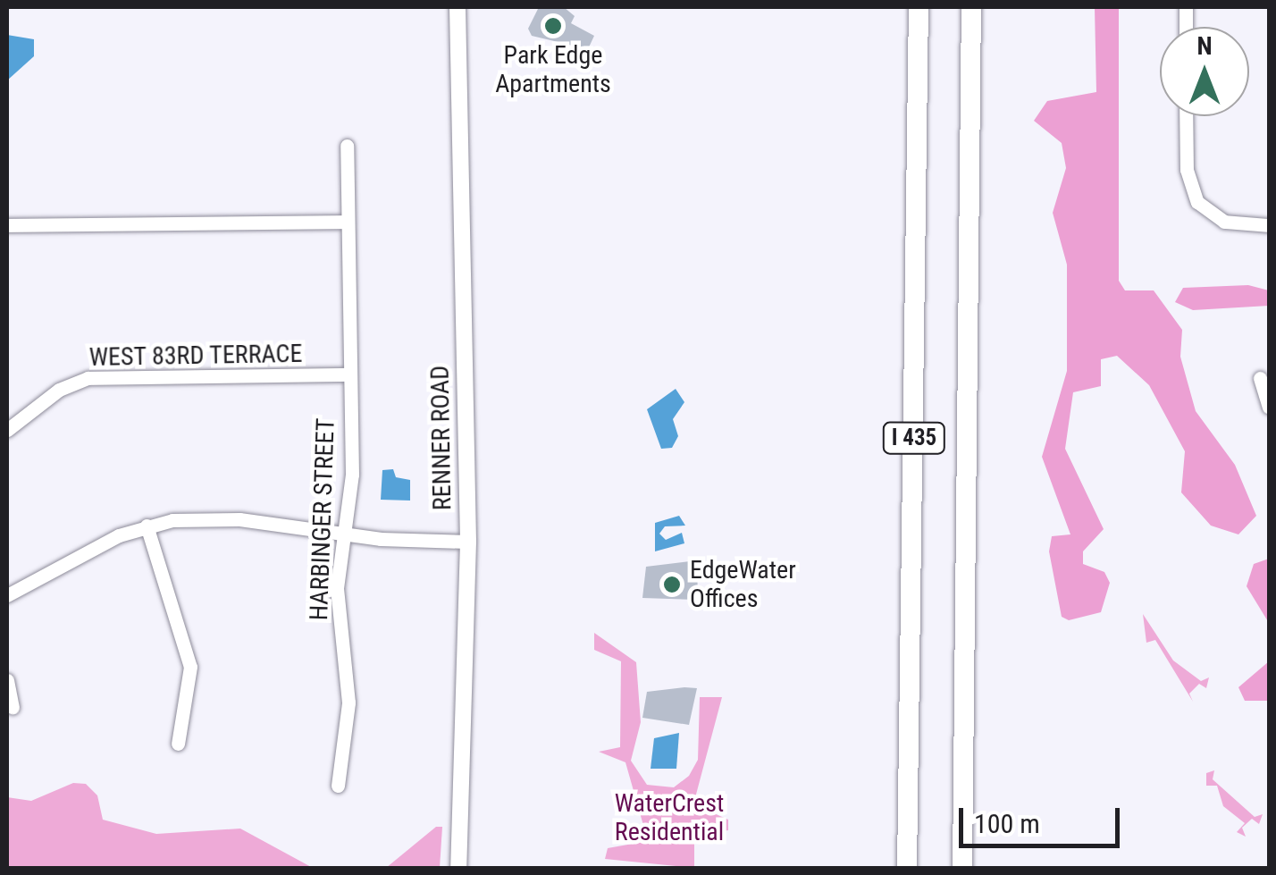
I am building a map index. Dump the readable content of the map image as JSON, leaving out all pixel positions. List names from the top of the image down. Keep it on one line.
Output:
{"streets":{"highway":["I 435"],"main road":["RENNER ROAD"],"street":["WEST 83RD TERRACE","HARBINGER STREET"]},"crossings":[["WEST 83RD TERRACE","HARBINGER STREET"]],"parks":["WaterCrest Residential"],"places":["Park Edge Apartments","EdgeWater Offices"],"scale_bar":"100 m","north":"top"}
